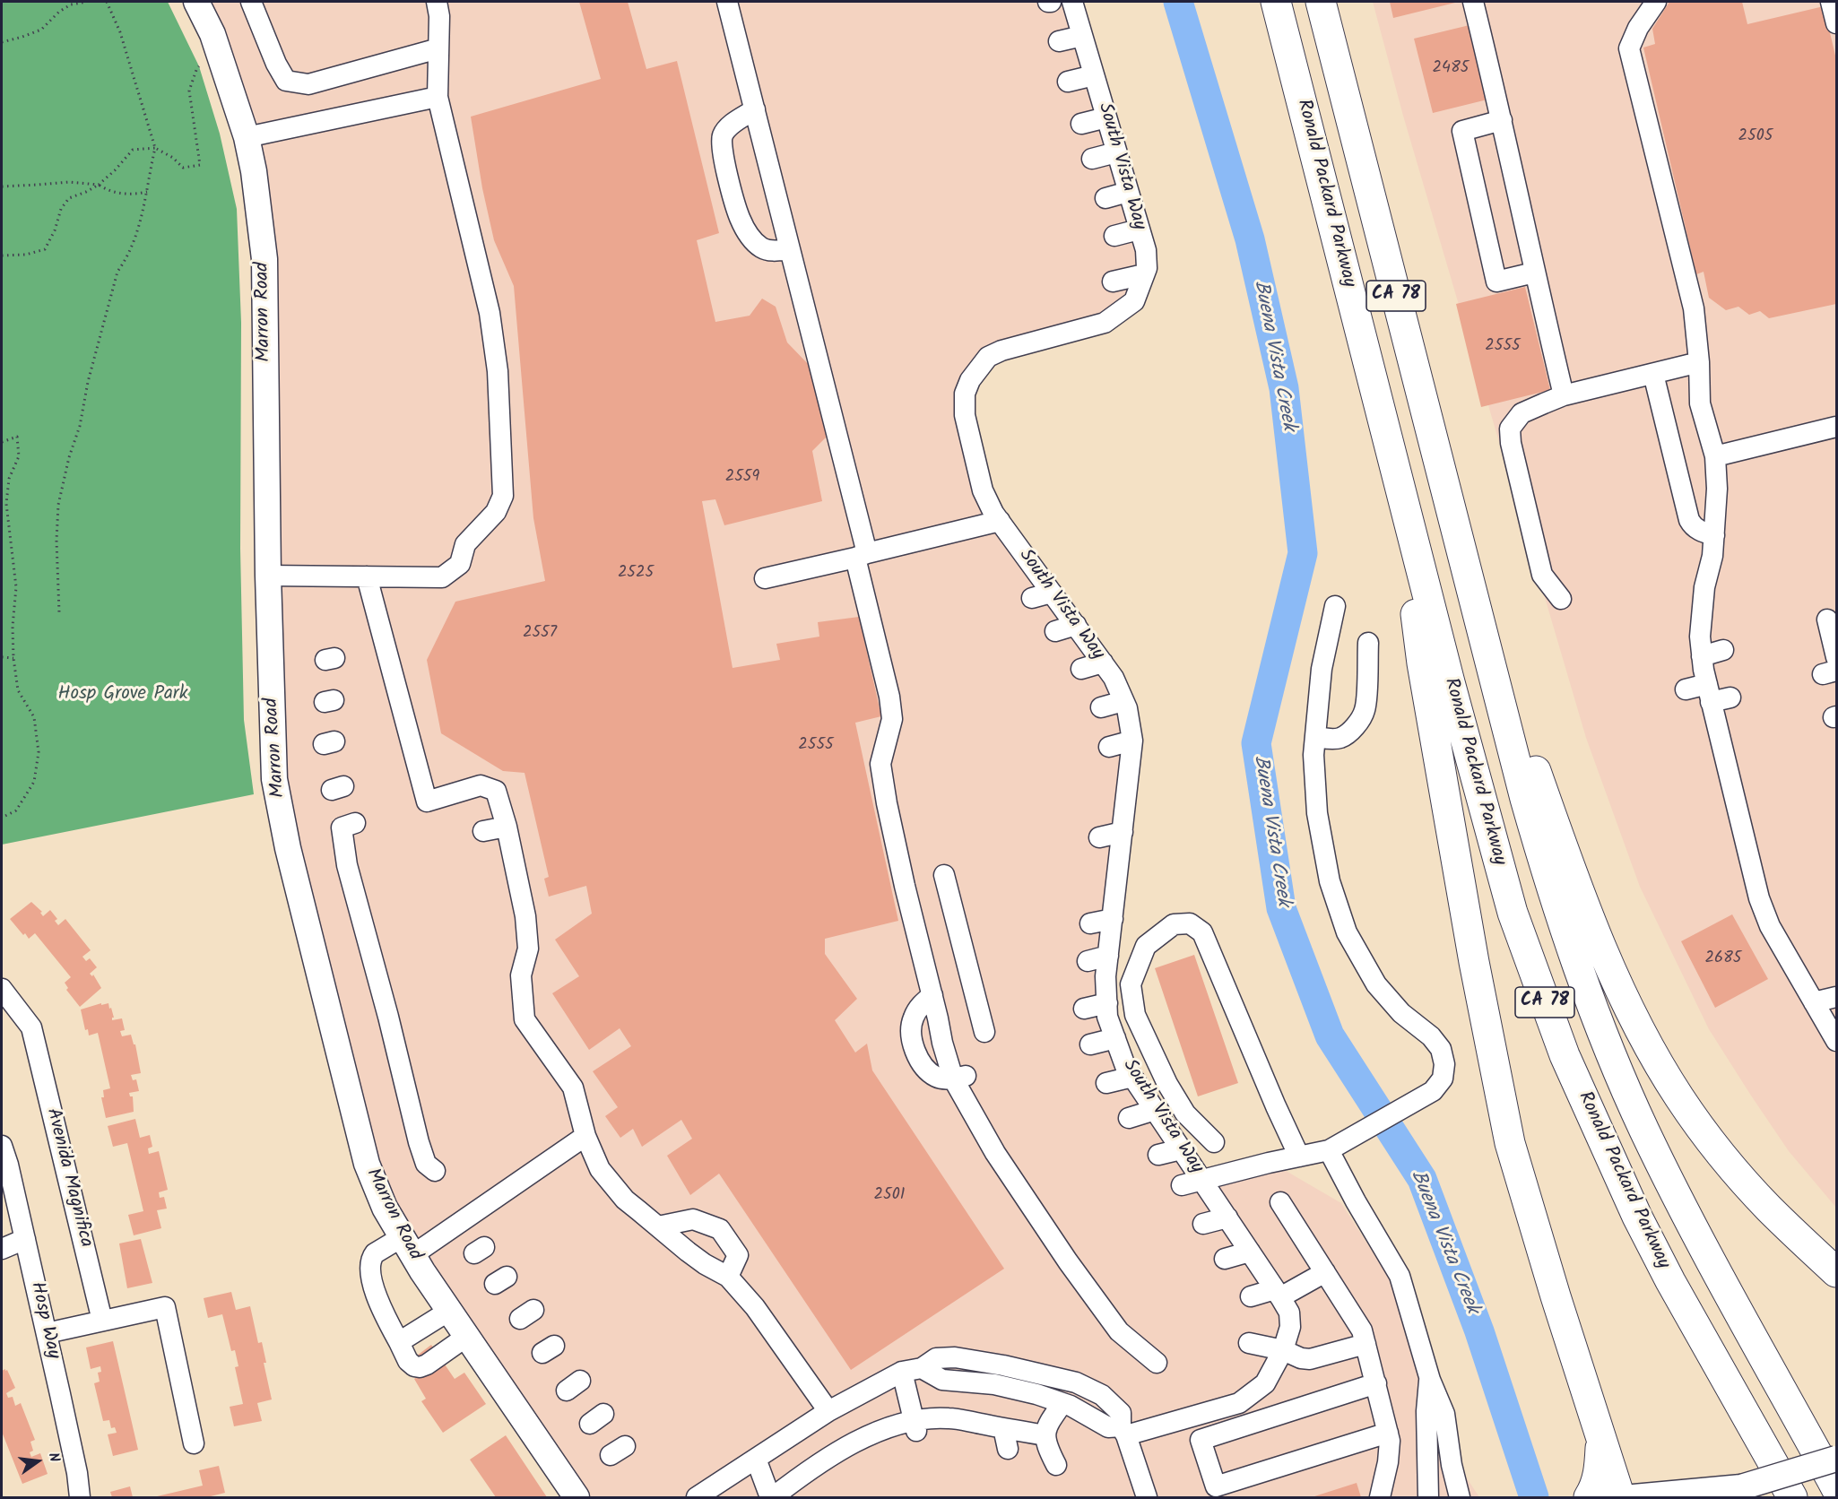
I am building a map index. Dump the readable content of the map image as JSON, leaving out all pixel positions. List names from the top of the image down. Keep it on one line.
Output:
{"streets":{"highway":["Ronald Packard Parkway","CA 78"],"main road":["Marron Road"],"street":["South Vista Way","Avenida Magnifica","Hosp Way"]},"water":["Buena Vista Creek"],"parks":["Hosp Grove Park"],"house_numbers":["2485","2505","2555","2559","2525","2557","2555","2685","2501"],"north":"right"}
